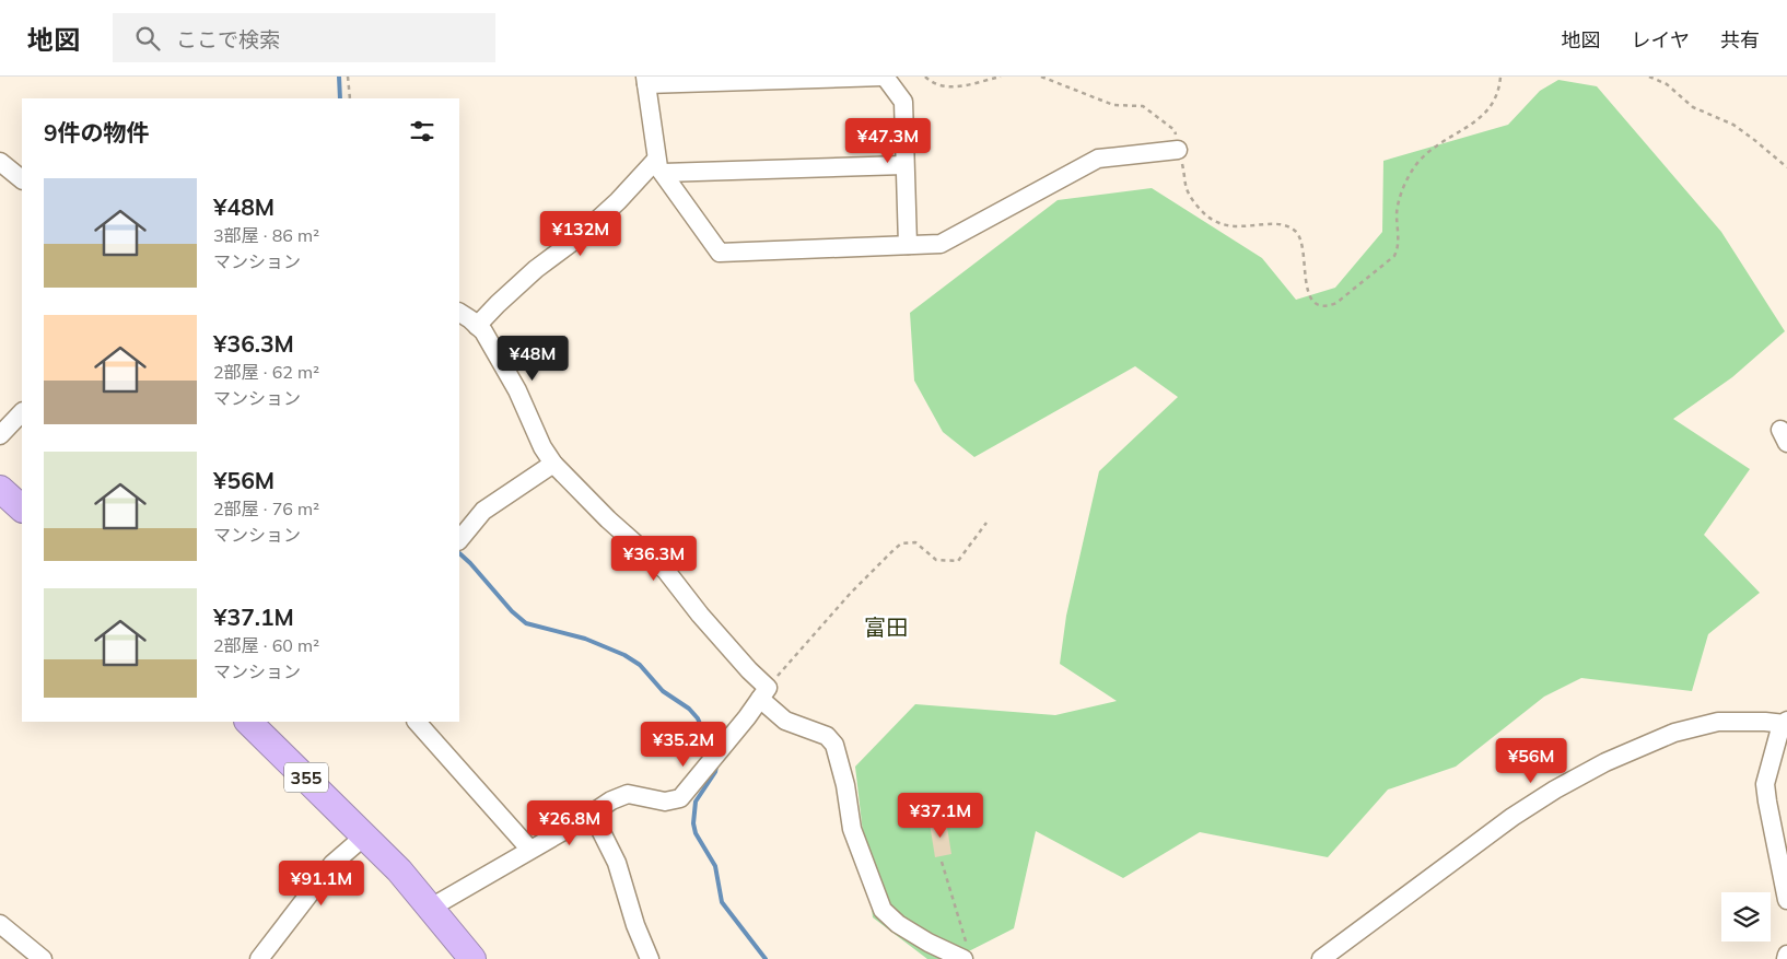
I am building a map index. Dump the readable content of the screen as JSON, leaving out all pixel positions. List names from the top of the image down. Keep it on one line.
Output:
{"streets":{"highway":["355"]},"districts":["富田"],"page":{"header":"地図","search":"ここで検索","nav":["地図","レイヤ","共有"],"heading":"9件の物件","price":["¥47.3M","¥132M","¥48M","¥36.3M","¥35.2M","¥56M","¥37.1M","¥26.8M","¥91.1M"],"list":[{"name":"¥48M","note":"3部屋 · 86 m² · マンション"},{"name":"¥36.3M","note":"2部屋 · 62 m² · マンション"},{"name":"¥56M","note":"2部屋 · 76 m² · マンション"},{"name":"¥37.1M","note":"2部屋 · 60 m² · マンション"}]}}
